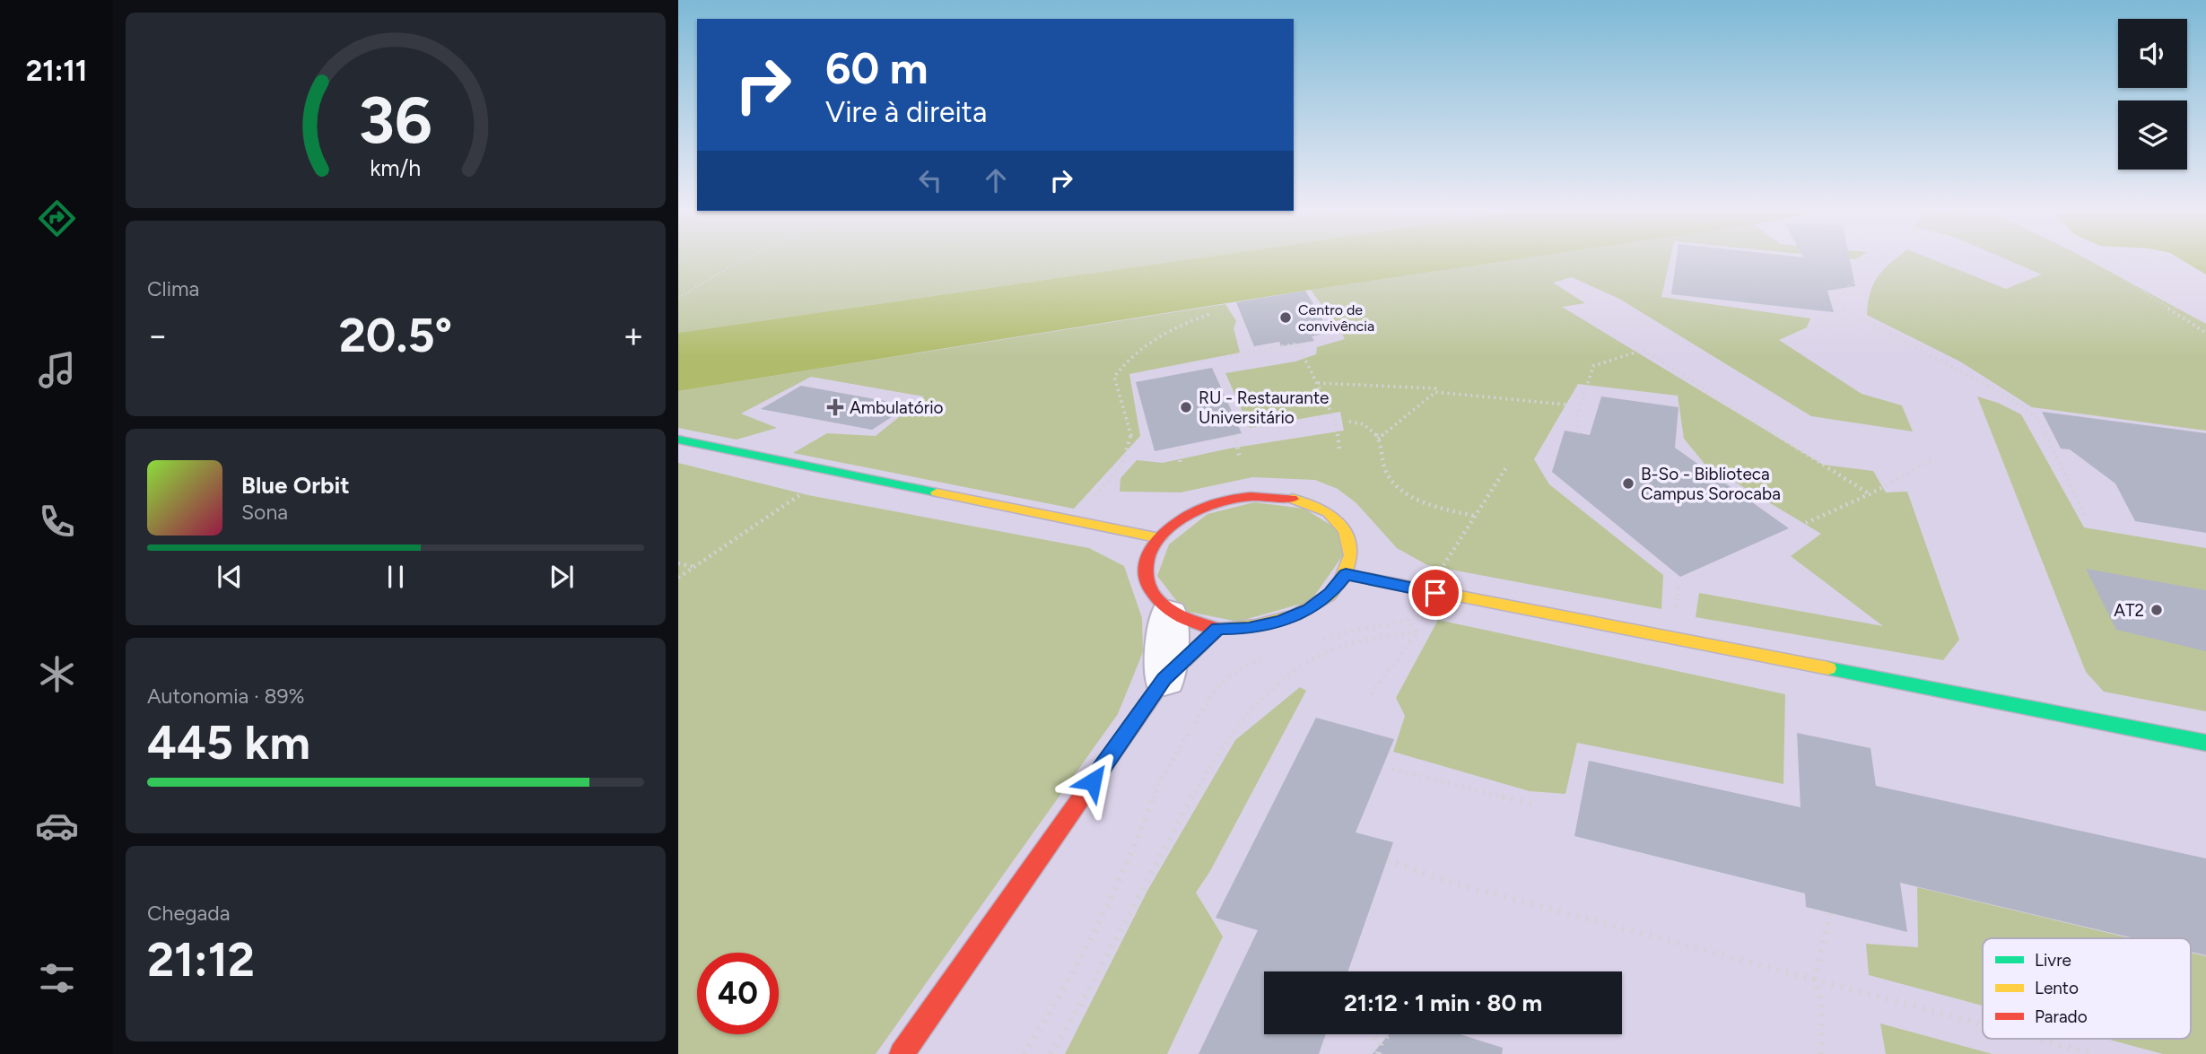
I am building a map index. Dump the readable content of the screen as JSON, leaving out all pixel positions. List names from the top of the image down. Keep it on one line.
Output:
{"places":{"other":["Centro de convivência","RU - Restaurante Universitário","B-So - Biblioteca Campus Sorocaba","AT2"],"health":["Ambulatório"]},"legend":["Livre","Lento","Parado"],"page":{"tabs":"21:11","turn":["60 m","Vire à direita"],"tile":["Clima",["Autonomia · 89%","445 km"],["Chegada","21:12"]],"heat":["−","20.5°","+"],"song":["Blue Orbit","Sona"],"limit":"40","trip":"21:12 · 1 min · 80 m","gauge":["36","km/h"]}}
